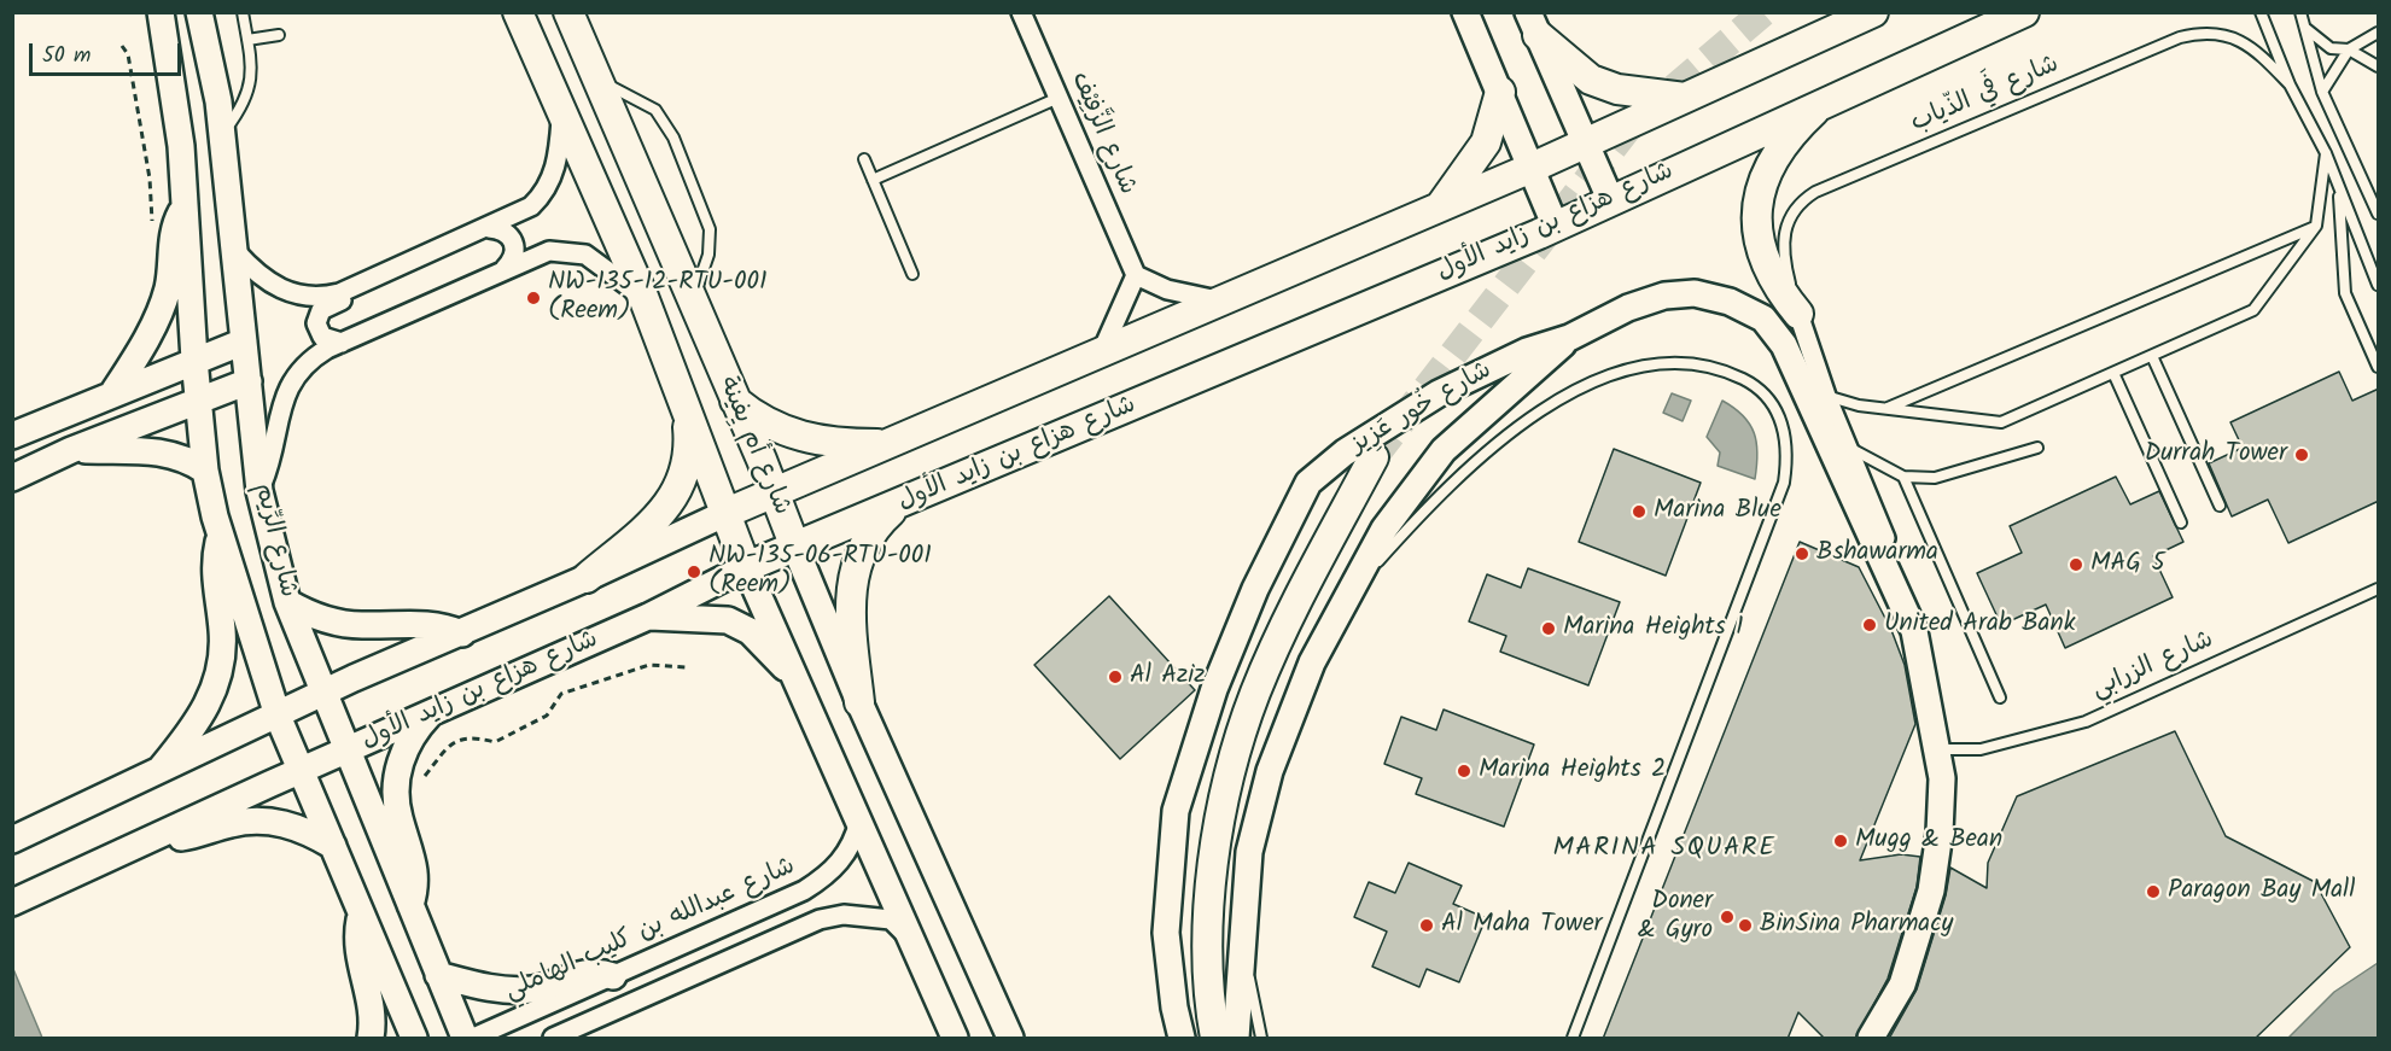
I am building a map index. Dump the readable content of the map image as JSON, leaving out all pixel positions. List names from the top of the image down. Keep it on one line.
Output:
{"streets":{"main road":["شارع هزاع بن زايد الأول","شارع خُور عَزِيز","شارع أم يِفينة","شارع الرِّيم"],"street":["شارع الزَّفِيْف","شارع عبدالله بن كليب الهاملي"],"lane":["شارع فَي الذّياب","شارع الزرابي"]},"crossings":[["شارع فَي الذّياب","شارع خُور عَزِيز"],["شارع هزاع بن زايد الأول","شارع أم يِفينة"],["شارع هزاع بن زايد الأول","شارع الرِّيم"],["شارع خُور عَزِيز","شارع الزرابي"],["شارع أم يِفينة","شارع عبدالله بن كليب الهاملي"]],"districts":["MARINA SQUARE"],"places":["NW-135-12-RTU-001 (Reem)","Durrah Tower","Marina Blue","Bshawarma","MAG 5","NW-135-06-RTU-001 (Reem)","United Arab Bank","Marina Heights 1","Al Aziz","Marina Heights 2","Mugg & Bean","Paragon Bay Mall","Doner & Gyro","Al Maha Tower","BinSina Pharmacy"],"scale_bar":"50 m"}
